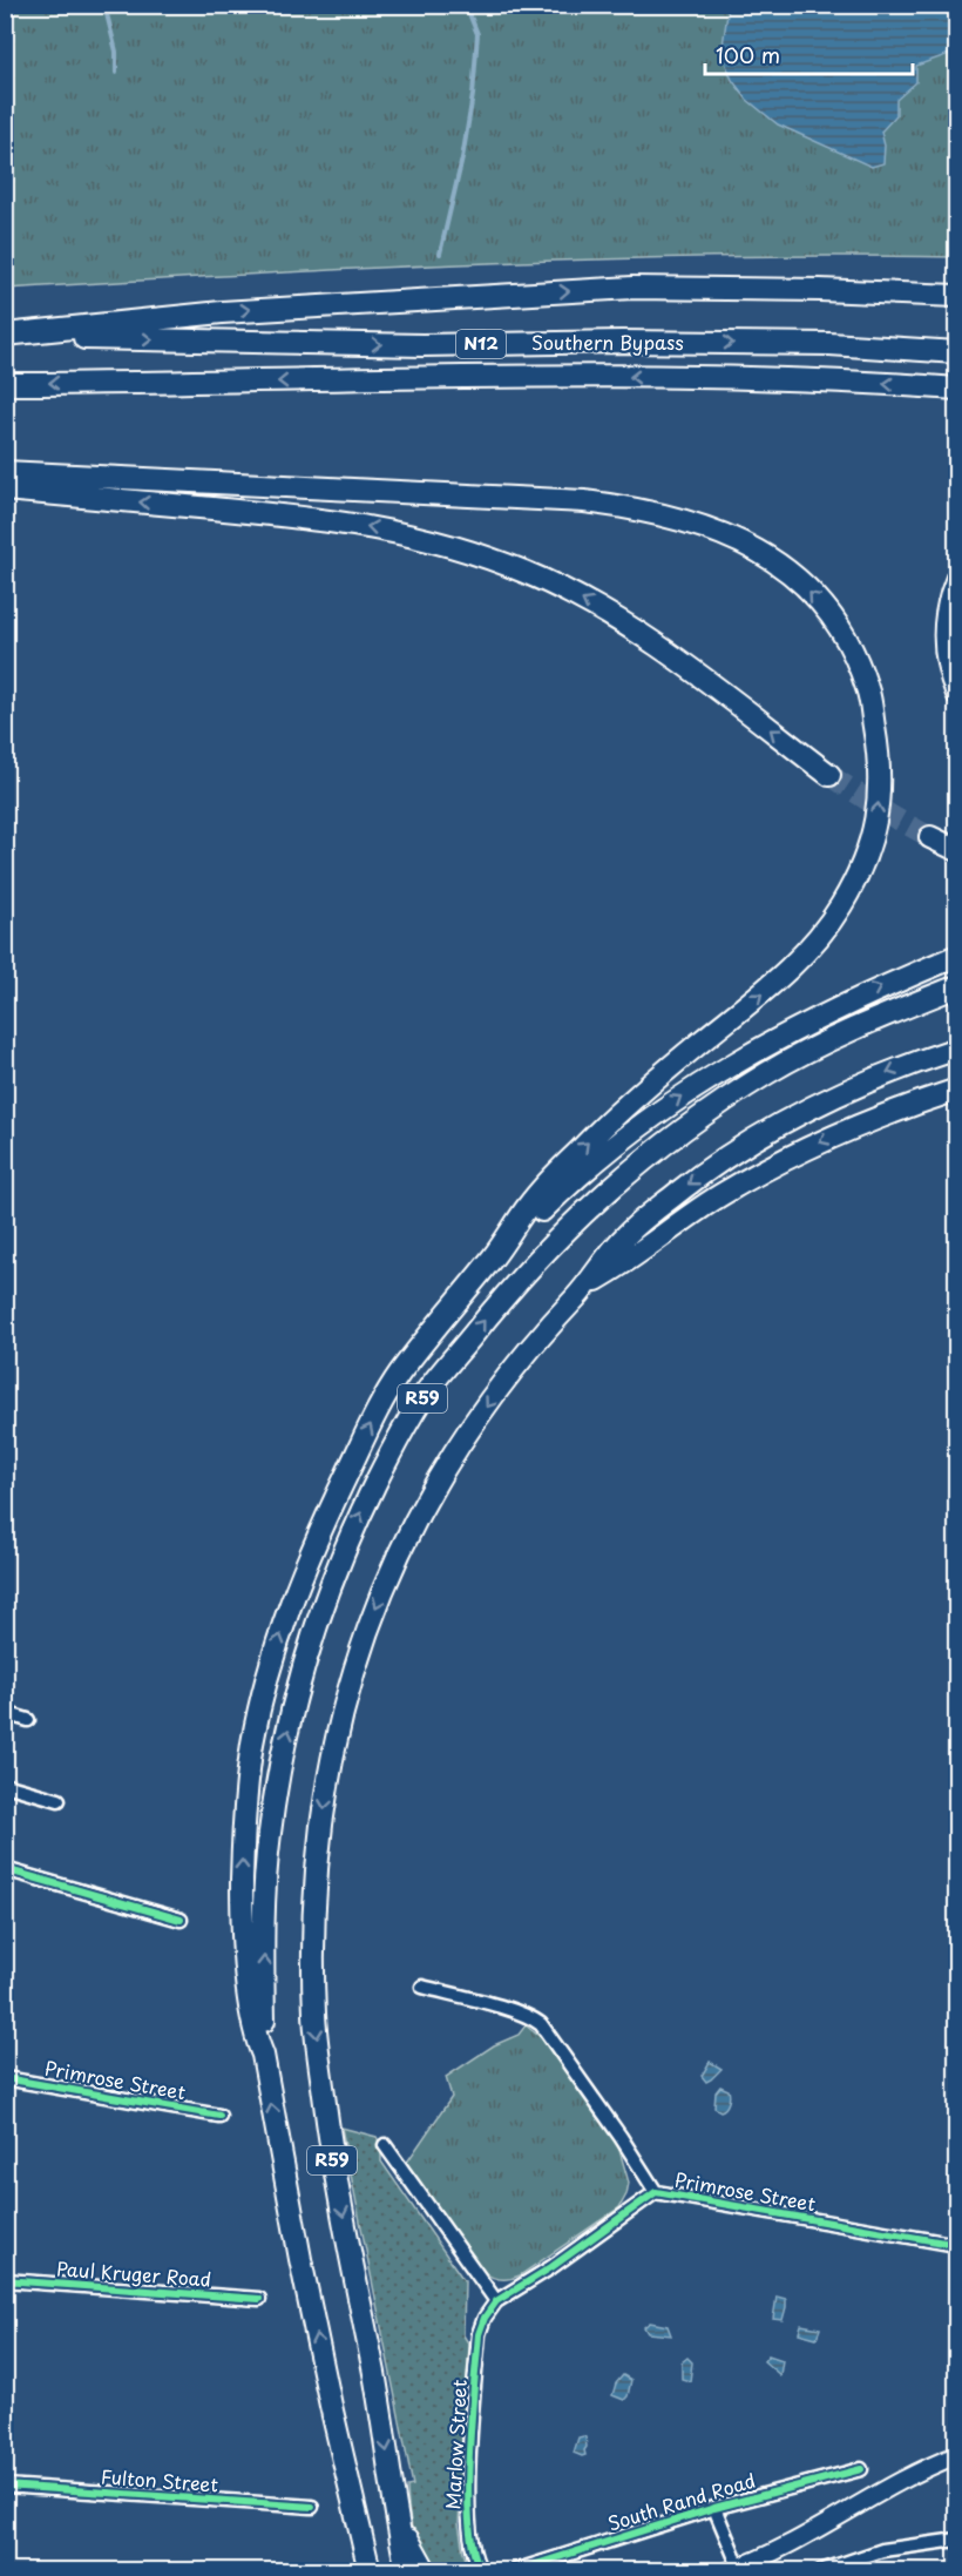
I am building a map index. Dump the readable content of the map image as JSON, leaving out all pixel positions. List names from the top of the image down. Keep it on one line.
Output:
{"streets":{"highway":["Southern Bypass","N12","R59"],"main road":["South Rand Road"],"street":["Primrose Street","Paul Kruger Road","Marlow Street","Fulton Street"]},"crossings":[["Primrose Street","Marlow Street"]],"scale_bar":"100 m"}
